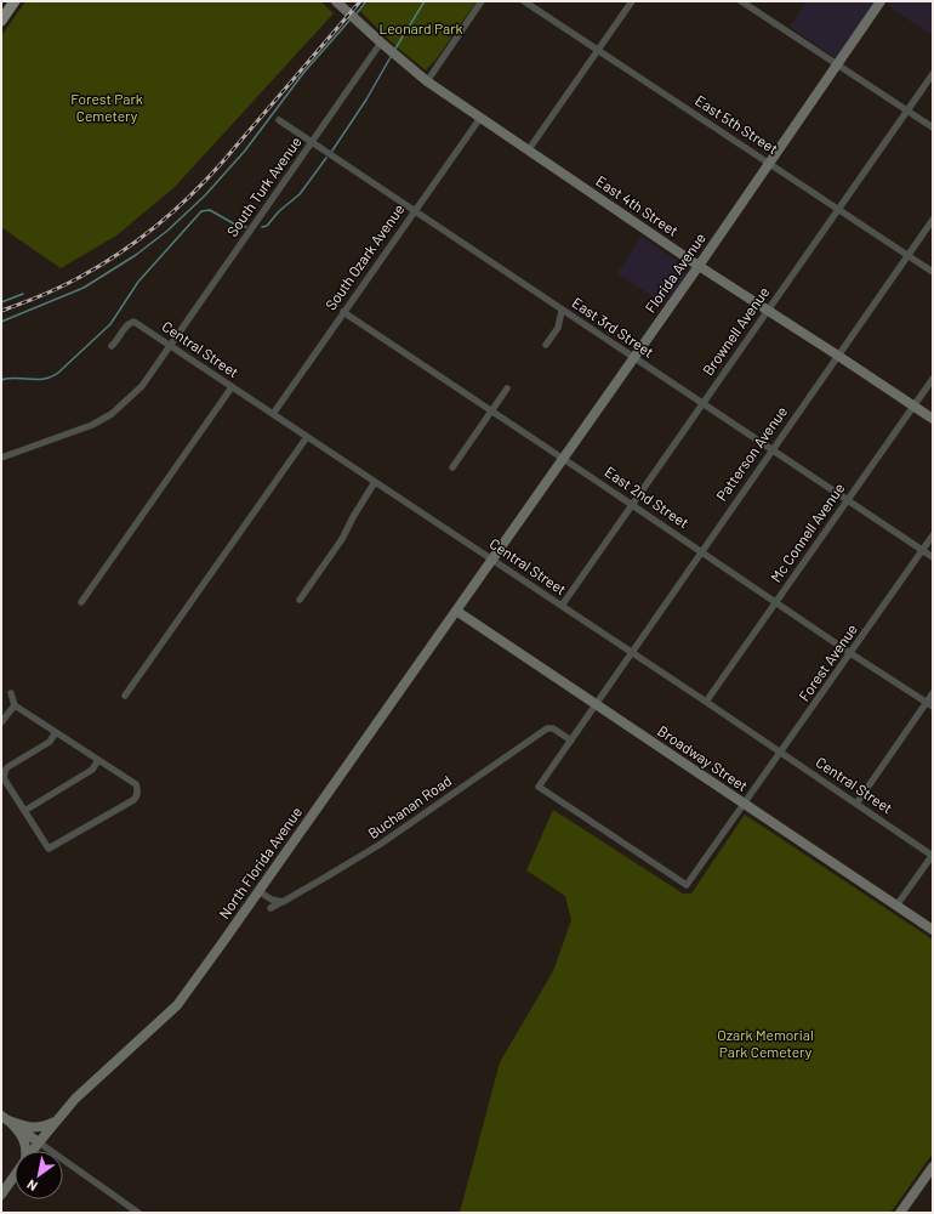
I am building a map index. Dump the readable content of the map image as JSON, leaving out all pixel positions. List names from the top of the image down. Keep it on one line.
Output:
{"streets":{"street":["East 5th Street","South Turk Avenue","East 4th Street","South Ozark Avenue","Florida Avenue","East 3rd Street","Brownell Avenue","Central Street","Patterson Avenue","East 2nd Street","Mc Connell Avenue","Forest Avenue","Broadway Street","Buchanan Road","North Florida Avenue"]},"crossings":[["East 5th Street","Florida Avenue"],["East 5th Street","Brownell Avenue"],["East 5th Street","Patterson Avenue"],["South Turk Avenue","East 4th Street"],["South Turk Avenue","East 3rd Street"],["South Turk Avenue","Central Street"],["East 4th Street","South Ozark Avenue"],["East 4th Street","Florida Avenue"],["East 4th Street","Brownell Avenue"],["East 4th Street","Patterson Avenue"],["East 4th Street","Mc Connell Avenue"],["South Ozark Avenue","East 3rd Street"],["South Ozark Avenue","Central Street"],["South Ozark Avenue","East 2nd Street"],["Florida Avenue","East 3rd Street"],["Florida Avenue","Central Street"],["Florida Avenue","East 2nd Street"],["Florida Avenue","North Florida Avenue"],["East 3rd Street","Brownell Avenue"],["East 3rd Street","Patterson Avenue"],["East 3rd Street","Mc Connell Avenue"],["East 3rd Street","Forest Avenue"],["Brownell Avenue","Central Street"],["Brownell Avenue","East 2nd Street"],["Central Street","Patterson Avenue"],["Central Street","Mc Connell Avenue"],["Central Street","Forest Avenue"],["Central Street","North Florida Avenue"],["Patterson Avenue","East 2nd Street"],["Patterson Avenue","Forest Avenue"],["Patterson Avenue","Broadway Street"],["Patterson Avenue","Buchanan Road"],["East 2nd Street","Mc Connell Avenue"],["East 2nd Street","Forest Avenue"],["Forest Avenue","Broadway Street"],["Broadway Street","North Florida Avenue"]],"parks":["Leonard Park","Forest Park Cemetery","Ozark Memorial Park Cemetery"],"north":"bottom left"}
